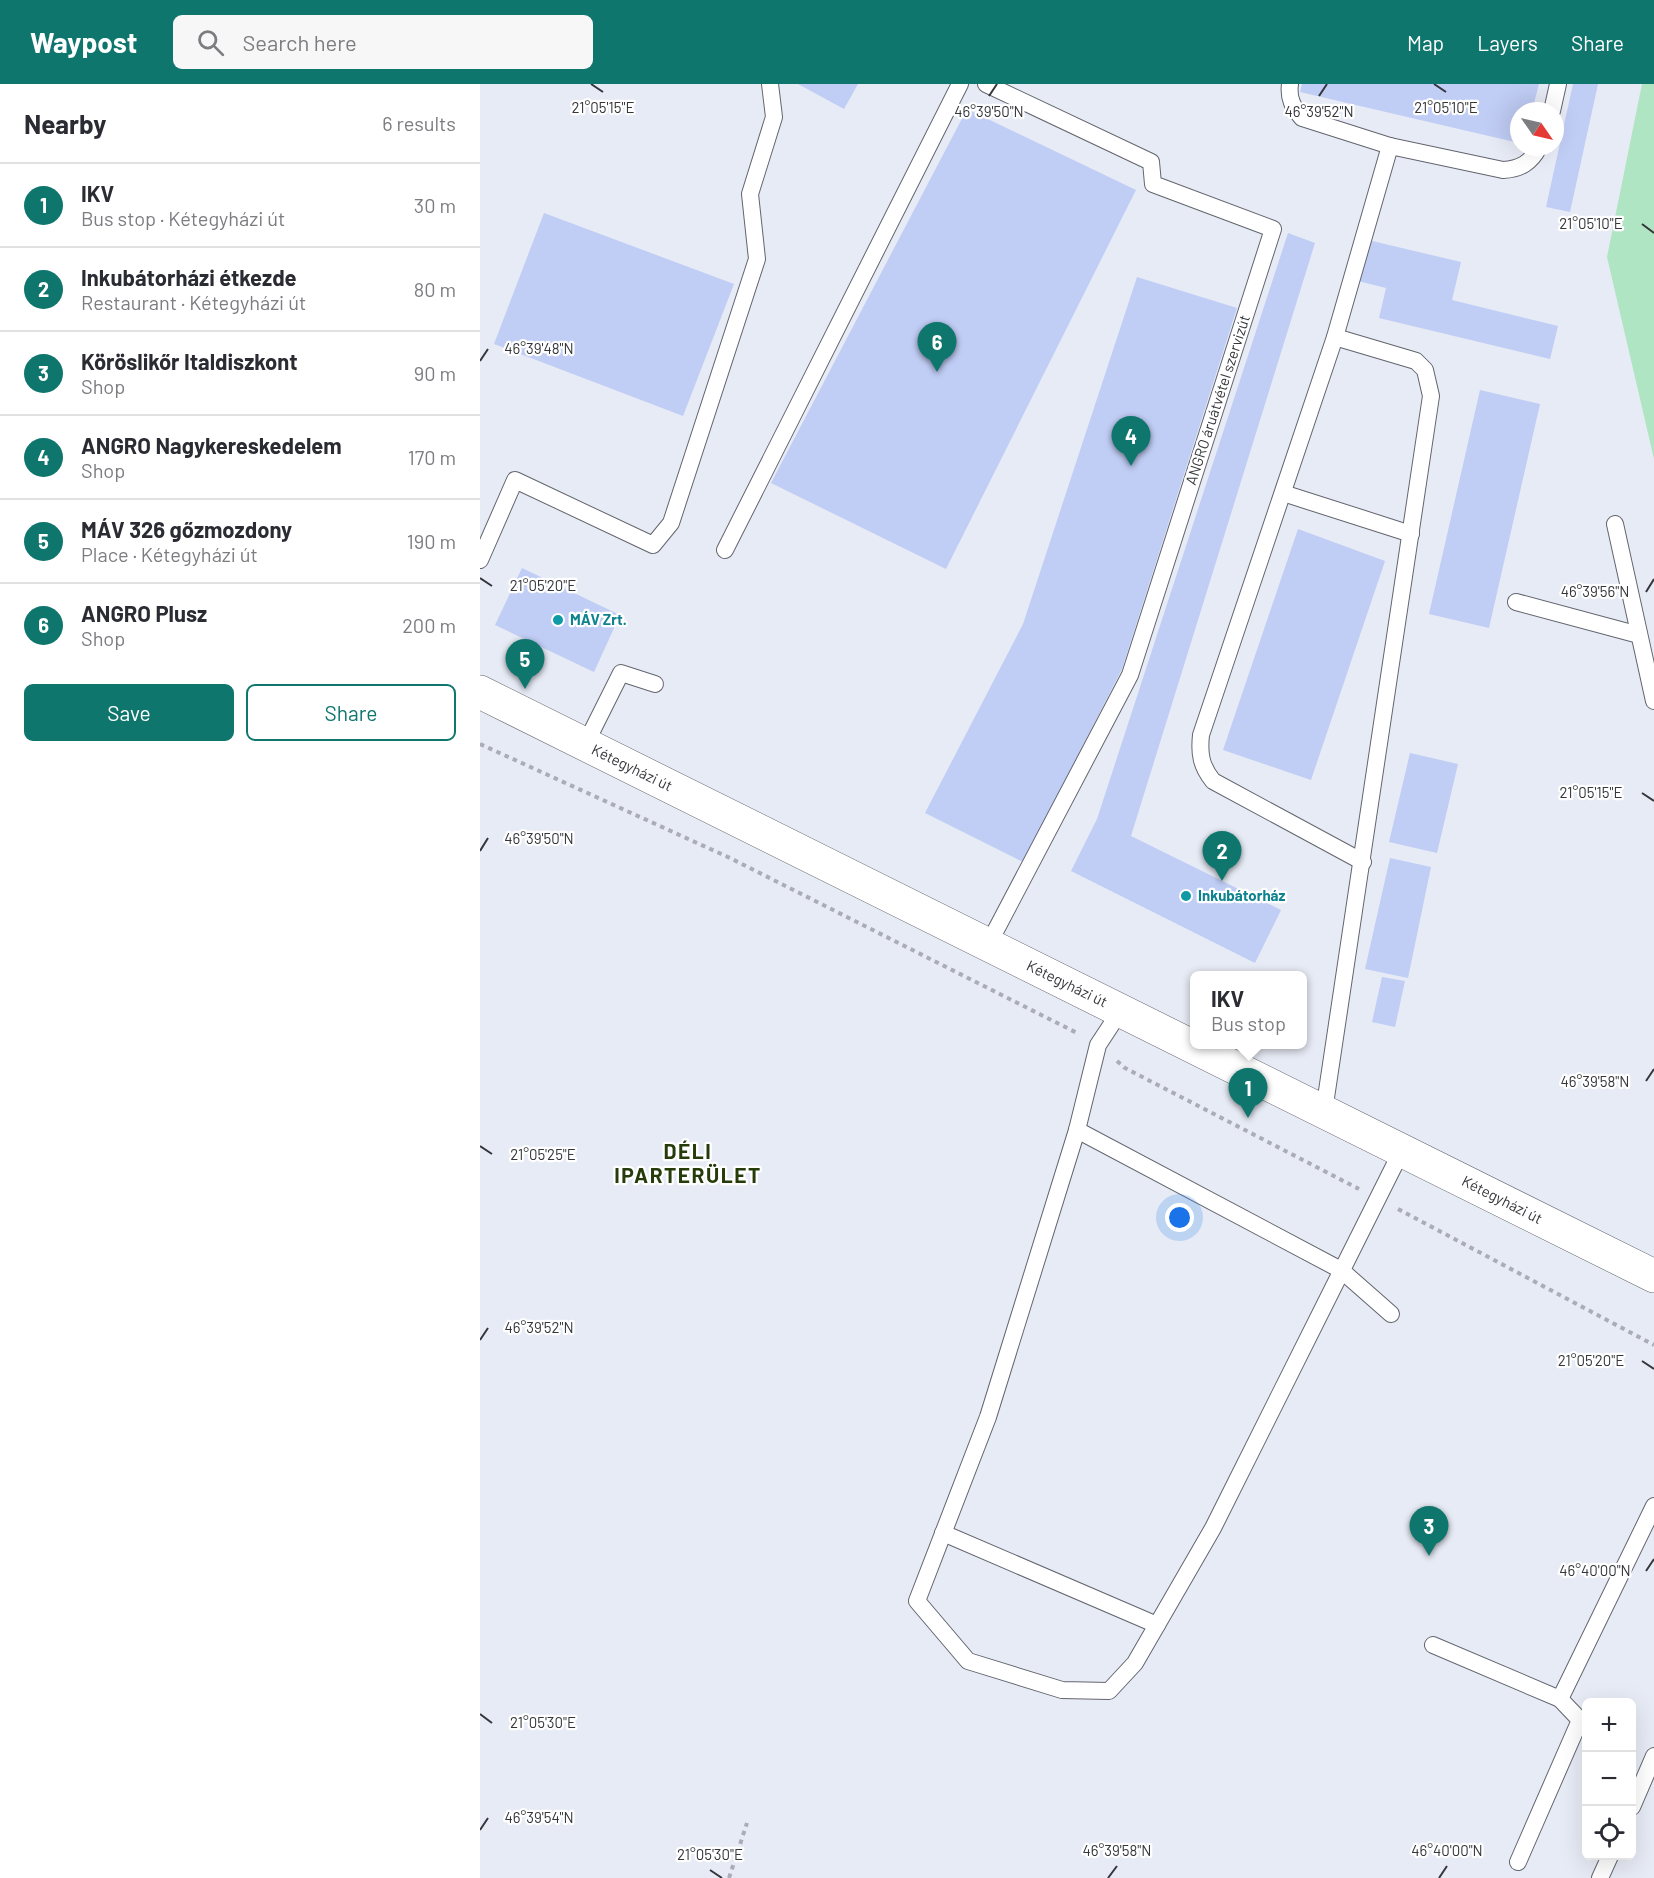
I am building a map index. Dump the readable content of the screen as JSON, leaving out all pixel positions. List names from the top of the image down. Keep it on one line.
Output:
{"streets":{"street":["Kétegyházi út"],"lane":["ANGRO áruátvétel szervizút"]},"crossings":[["ANGRO áruátvétel szervizút","Kétegyházi út"]],"districts":["DÉLI IPARTERÜLET"],"places":["MÁV Zrt.","Inkubátorház"],"north":"bottom right","page":{"header":"Waypost","search":"Search here","nav":["Map","Layers","Share"],"heading":["Nearby","6 results"],"list":[{"mark":"1","name":"IKV","note":"Bus stop · Kétegyházi út","value":"30 m"},{"mark":"2","name":"Inkubátorházi étkezde","note":"Restaurant · Kétegyházi út","value":"80 m"},{"mark":"3","name":"Köröslikőr Italdiszkont","note":"Shop","value":"90 m"},{"mark":"4","name":"ANGRO Nagykereskedelem","note":"Shop","value":"170 m"},{"mark":"5","name":"MÁV 326 gőzmozdony","note":"Place · Kétegyházi út","value":"190 m"},{"mark":"6","name":"ANGRO Plusz","note":"Shop","value":"200 m"}],"pins":["6","4","5","2","1","3"],"buttons":["Save","Share"],"popup":["IKV","Bus stop"],"map_buttons":["+","−"]},"coordinates":["21°05'15\"E","21°05'10\"E","46°39'50\"N","46°39'52\"N","46°39'48\"N","21°05'20\"E","46°39'56\"N","46°39'58\"N","21°05'25\"E","46°40'00\"N","21°05'30\"E","46°39'54\"N"]}
